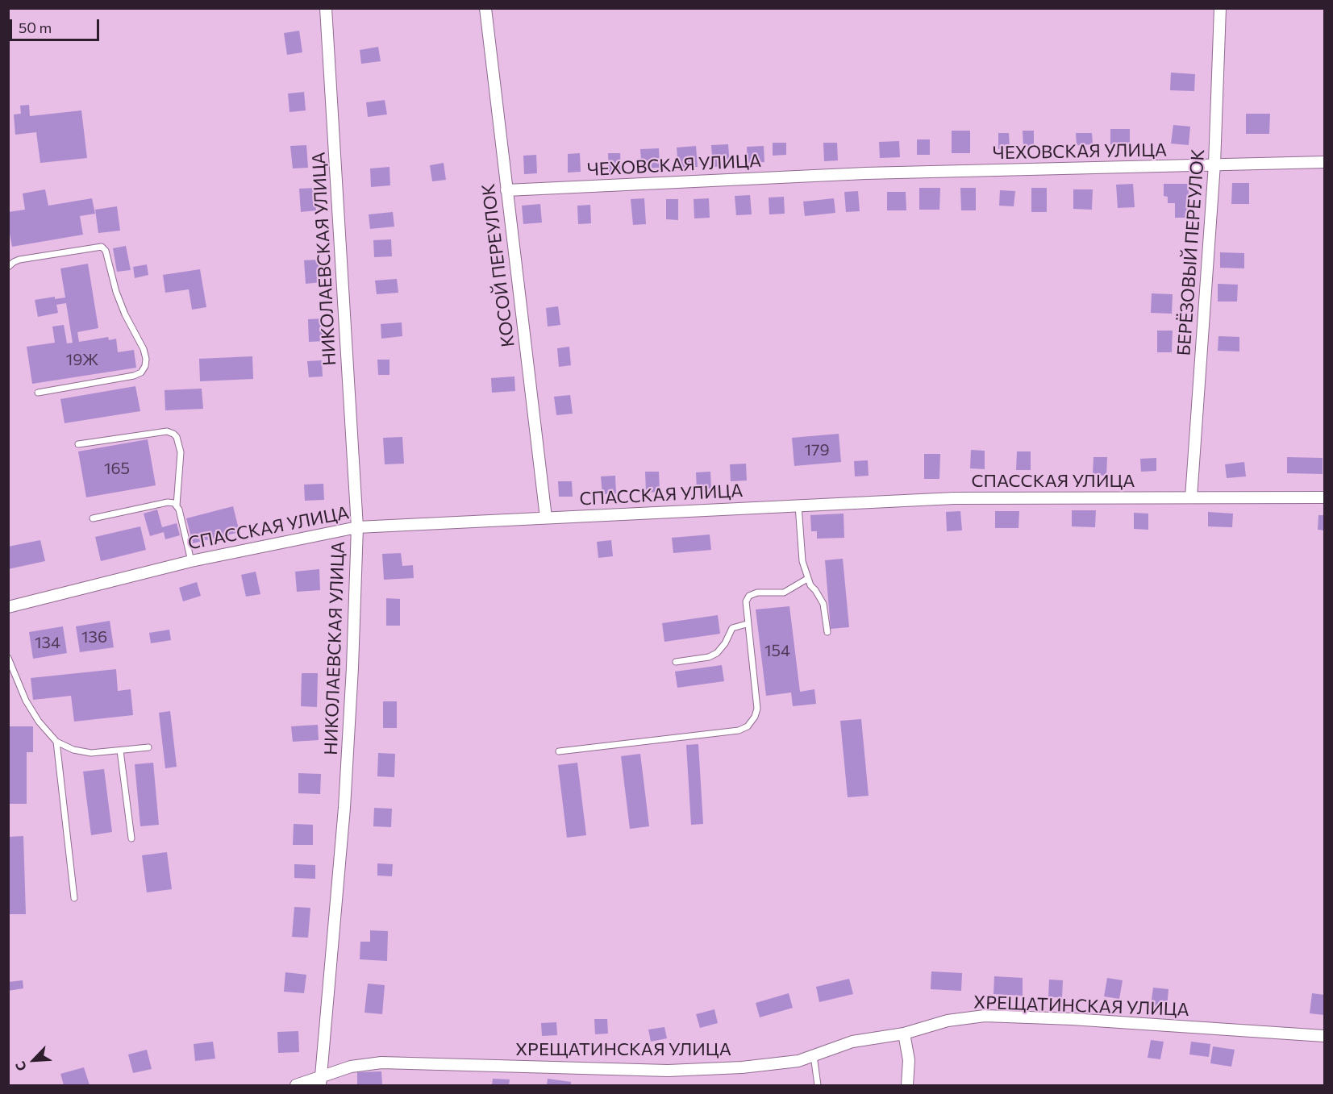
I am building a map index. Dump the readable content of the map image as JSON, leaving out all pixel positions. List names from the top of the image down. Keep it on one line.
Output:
{"streets":{"street":["ЧЕХОВСКАЯ УЛИЦА","БЕРЁЗОВЫЙ ПЕРЕУЛОК","НИКОЛАЕВСКАЯ УЛИЦА","КОСОЙ ПЕРЕУЛОК","СПАССКАЯ УЛИЦА","ХРЕЩАТИНСКАЯ УЛИЦА"]},"crossings":[["ЧЕХОВСКАЯ УЛИЦА","БЕРЁЗОВЫЙ ПЕРЕУЛОК"],["ЧЕХОВСКАЯ УЛИЦА","КОСОЙ ПЕРЕУЛОК"],["БЕРЁЗОВЫЙ ПЕРЕУЛОК","СПАССКАЯ УЛИЦА"],["НИКОЛАЕВСКАЯ УЛИЦА","СПАССКАЯ УЛИЦА"],["НИКОЛАЕВСКАЯ УЛИЦА","ХРЕЩАТИНСКАЯ УЛИЦА"],["КОСОЙ ПЕРЕУЛОК","СПАССКАЯ УЛИЦА"]],"house_numbers":["19Ж","179","165","136","134","154"],"scale_bar":"50 m","north":"bottom left"}
